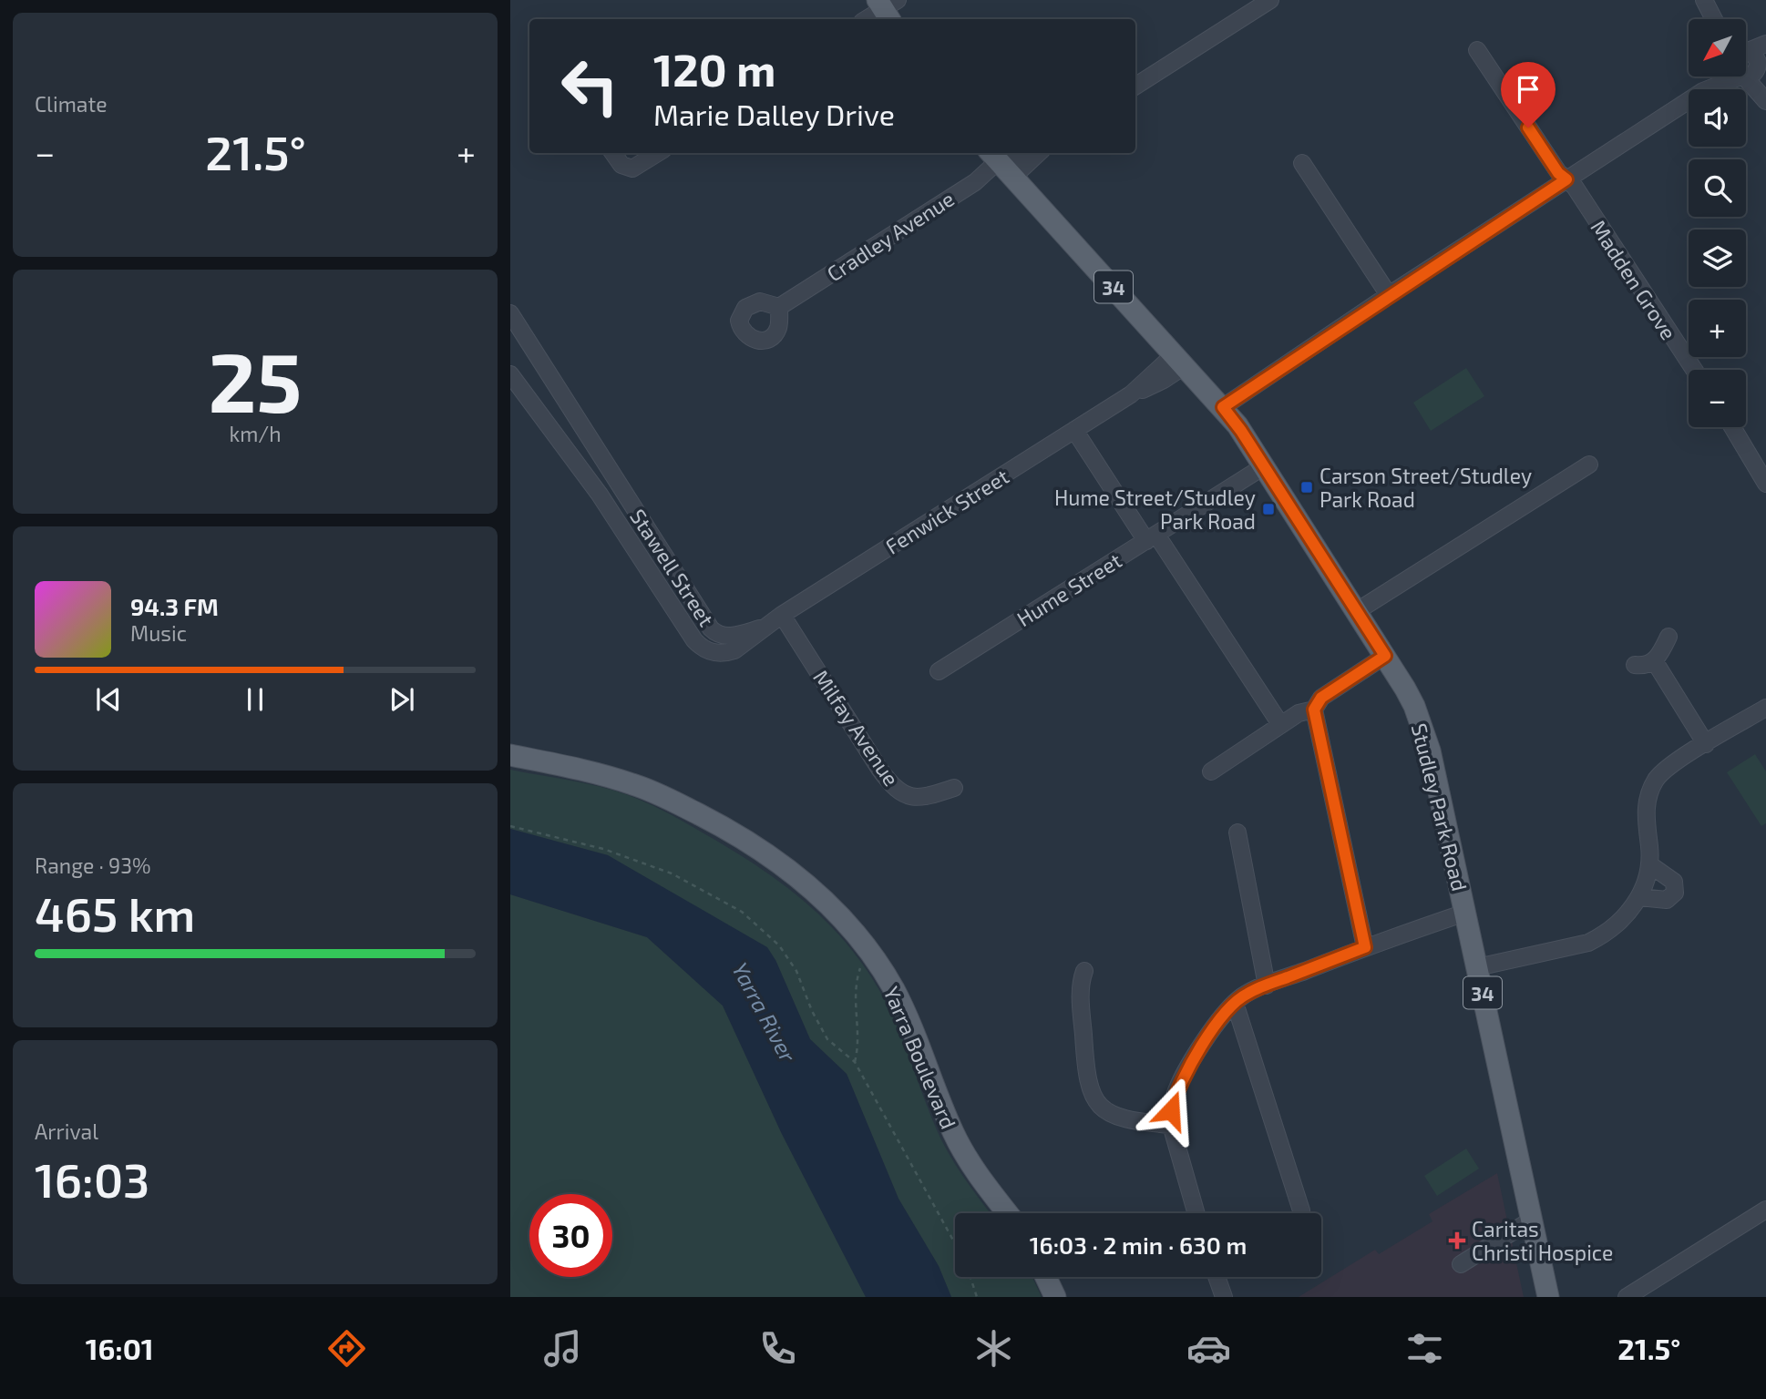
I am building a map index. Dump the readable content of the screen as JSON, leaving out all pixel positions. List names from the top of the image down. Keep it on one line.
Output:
{"streets":{"main road":["34","Studley Park Road","Yarra Boulevard"],"street":["Cradley Avenue","Madden Grove","Fenwick Street","Stawell Street","Hume Street","Milfay Avenue"]},"crossings":[["Cradley Avenue","Studley Park Road"],["Fenwick Street","Stawell Street"],["Fenwick Street","Milfay Avenue"],["Fenwick Street","Studley Park Road"],["Hume Street","Studley Park Road"]],"water":["Yarra River"],"places":{"transit":["Carson Street/Studley Park Road","Hume Street/Studley Park Road"],"health":["Caritas Christi Hospice"]},"north":"bottom left","page":{"tile":["Climate",["25","km/h"],["Range · 93%","465 km"],["Arrival","16:03"]],"map_buttons":["+","−"],"turn":["120 m","Marie Dalley Drive"],"heat":["−","21.5°","+"],"song":["94.3 FM","Music"],"limit":"30","trip":"16:03 · 2 min · 630 m","tabs":["16:01","21.5°"]}}
